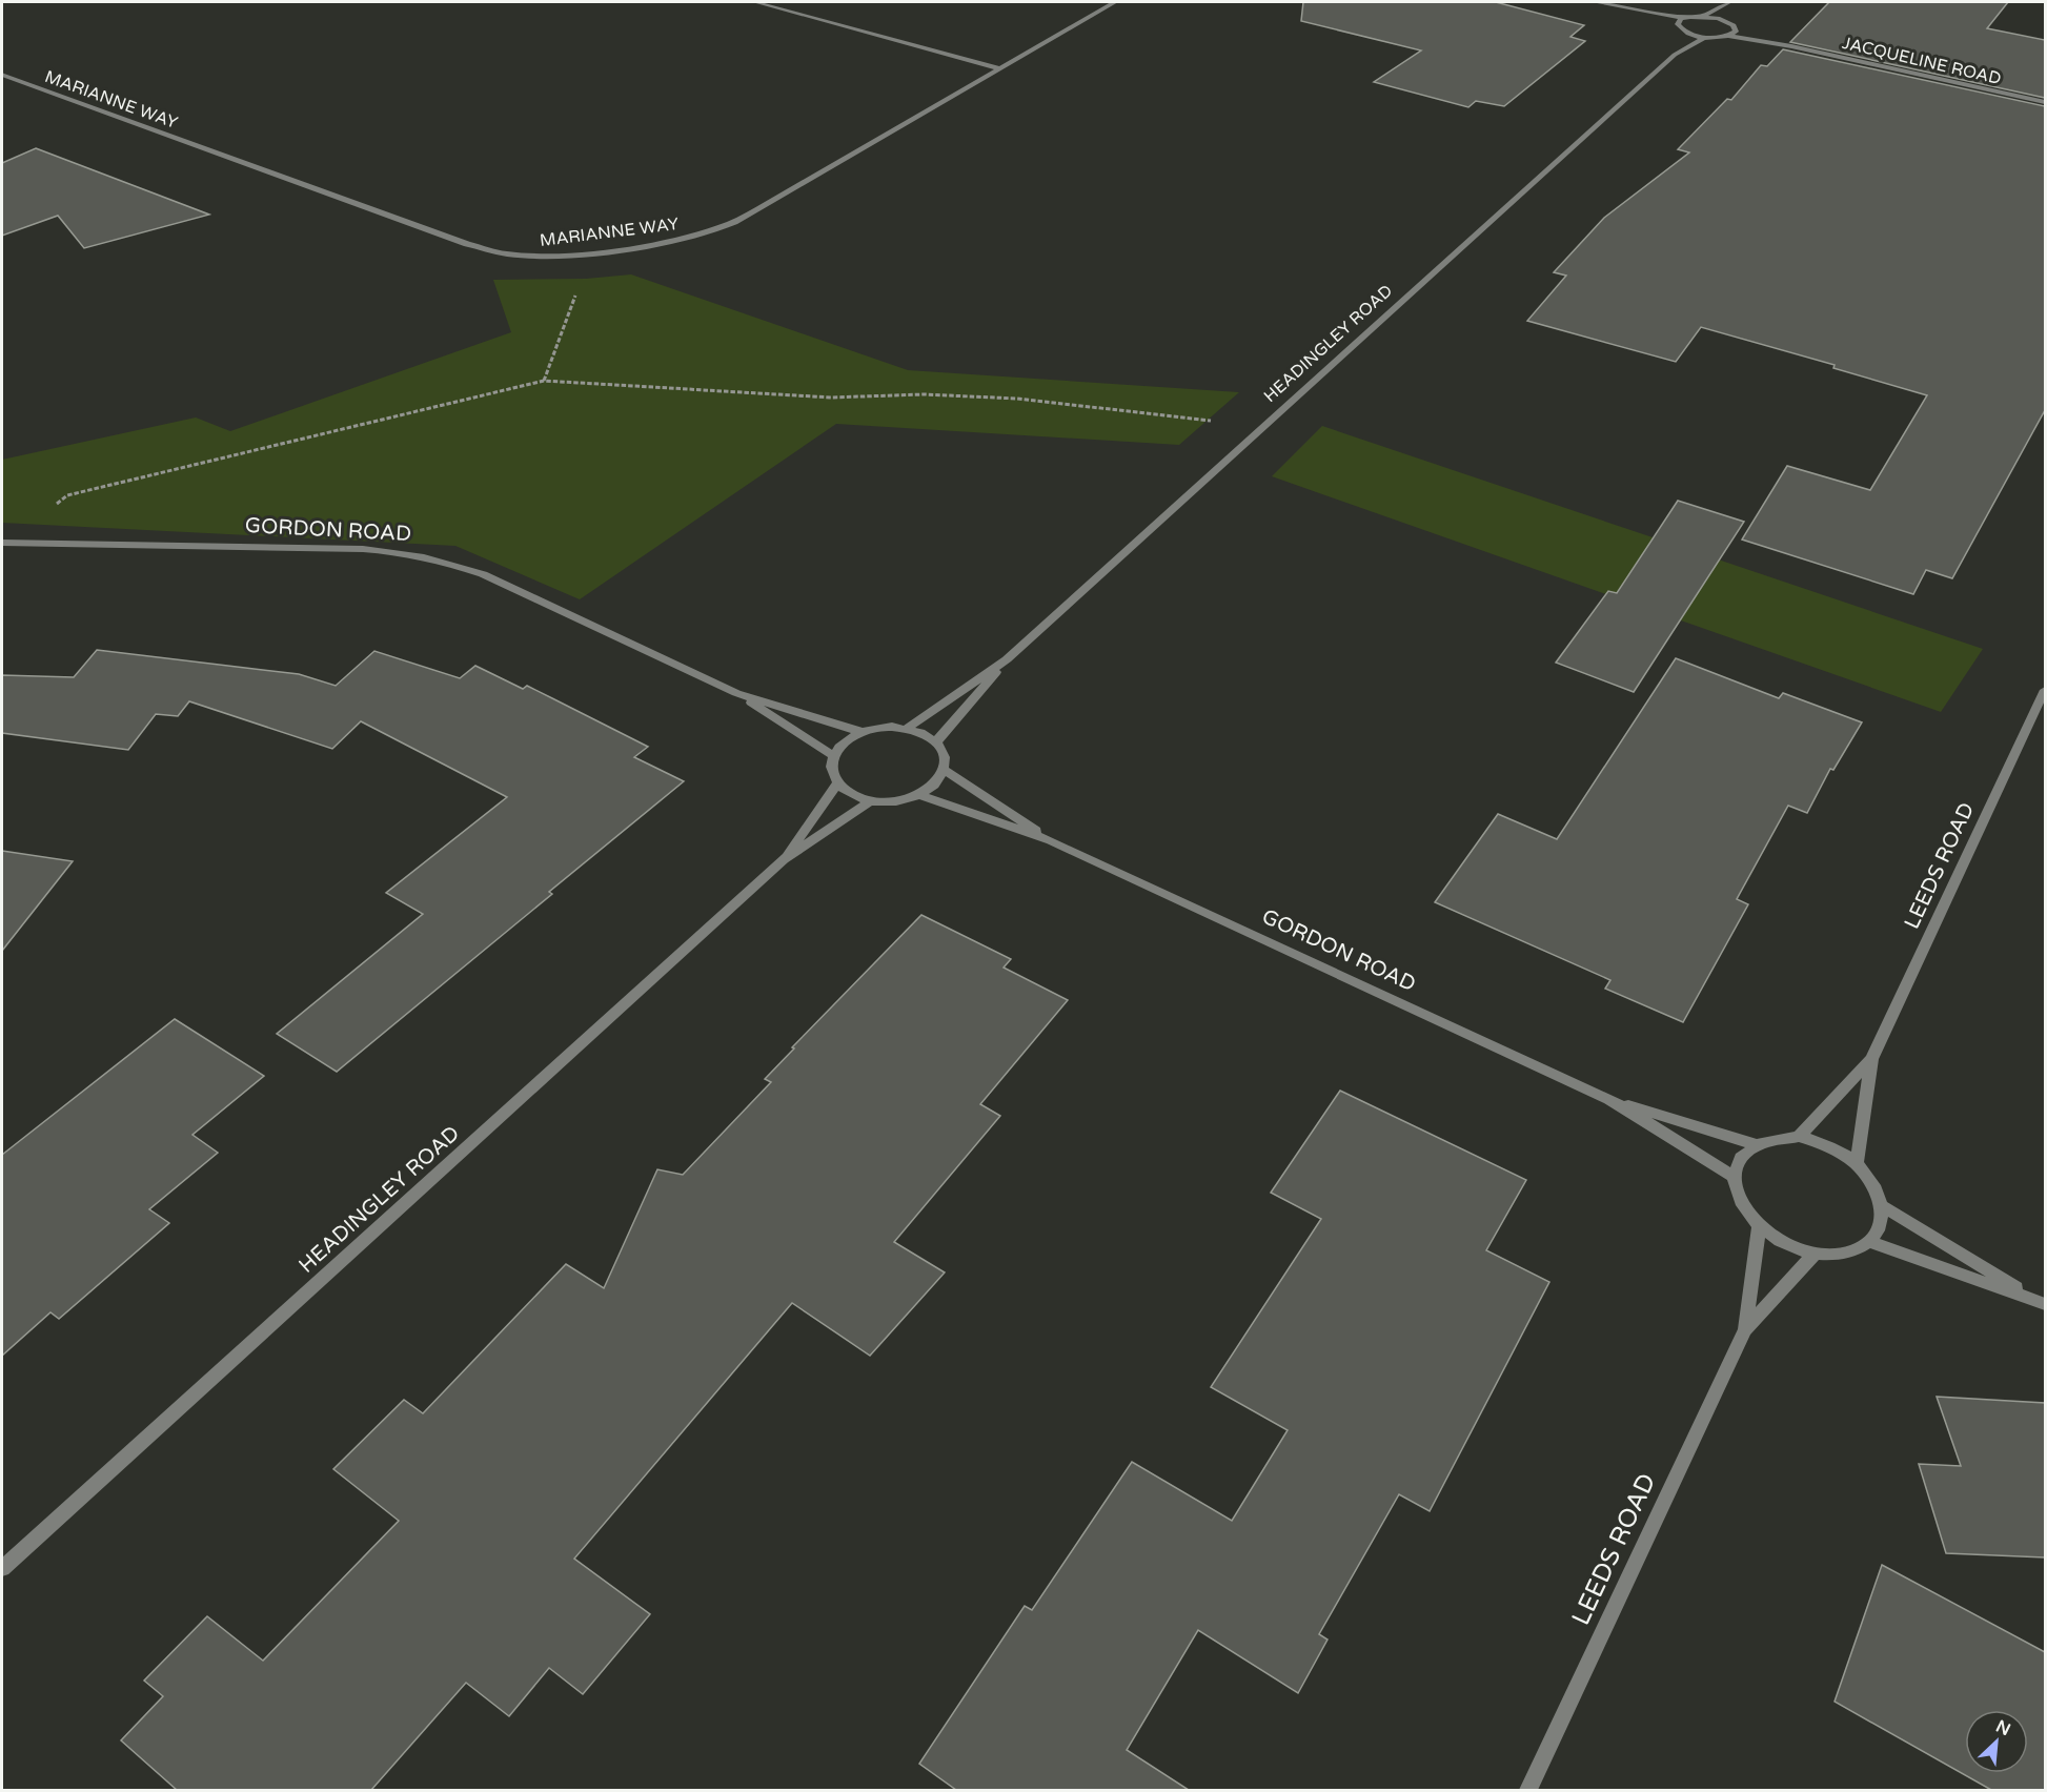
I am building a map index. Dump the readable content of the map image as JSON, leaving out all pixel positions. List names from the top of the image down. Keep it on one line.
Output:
{"streets":{"street":["JACQUELINE ROAD","MARIANNE WAY","HEADINGLEY ROAD","GORDON ROAD","LEEDS ROAD"]},"crossings":[["JACQUELINE ROAD","HEADINGLEY ROAD"],["HEADINGLEY ROAD","GORDON ROAD"],["GORDON ROAD","LEEDS ROAD"]],"north":"top right"}
